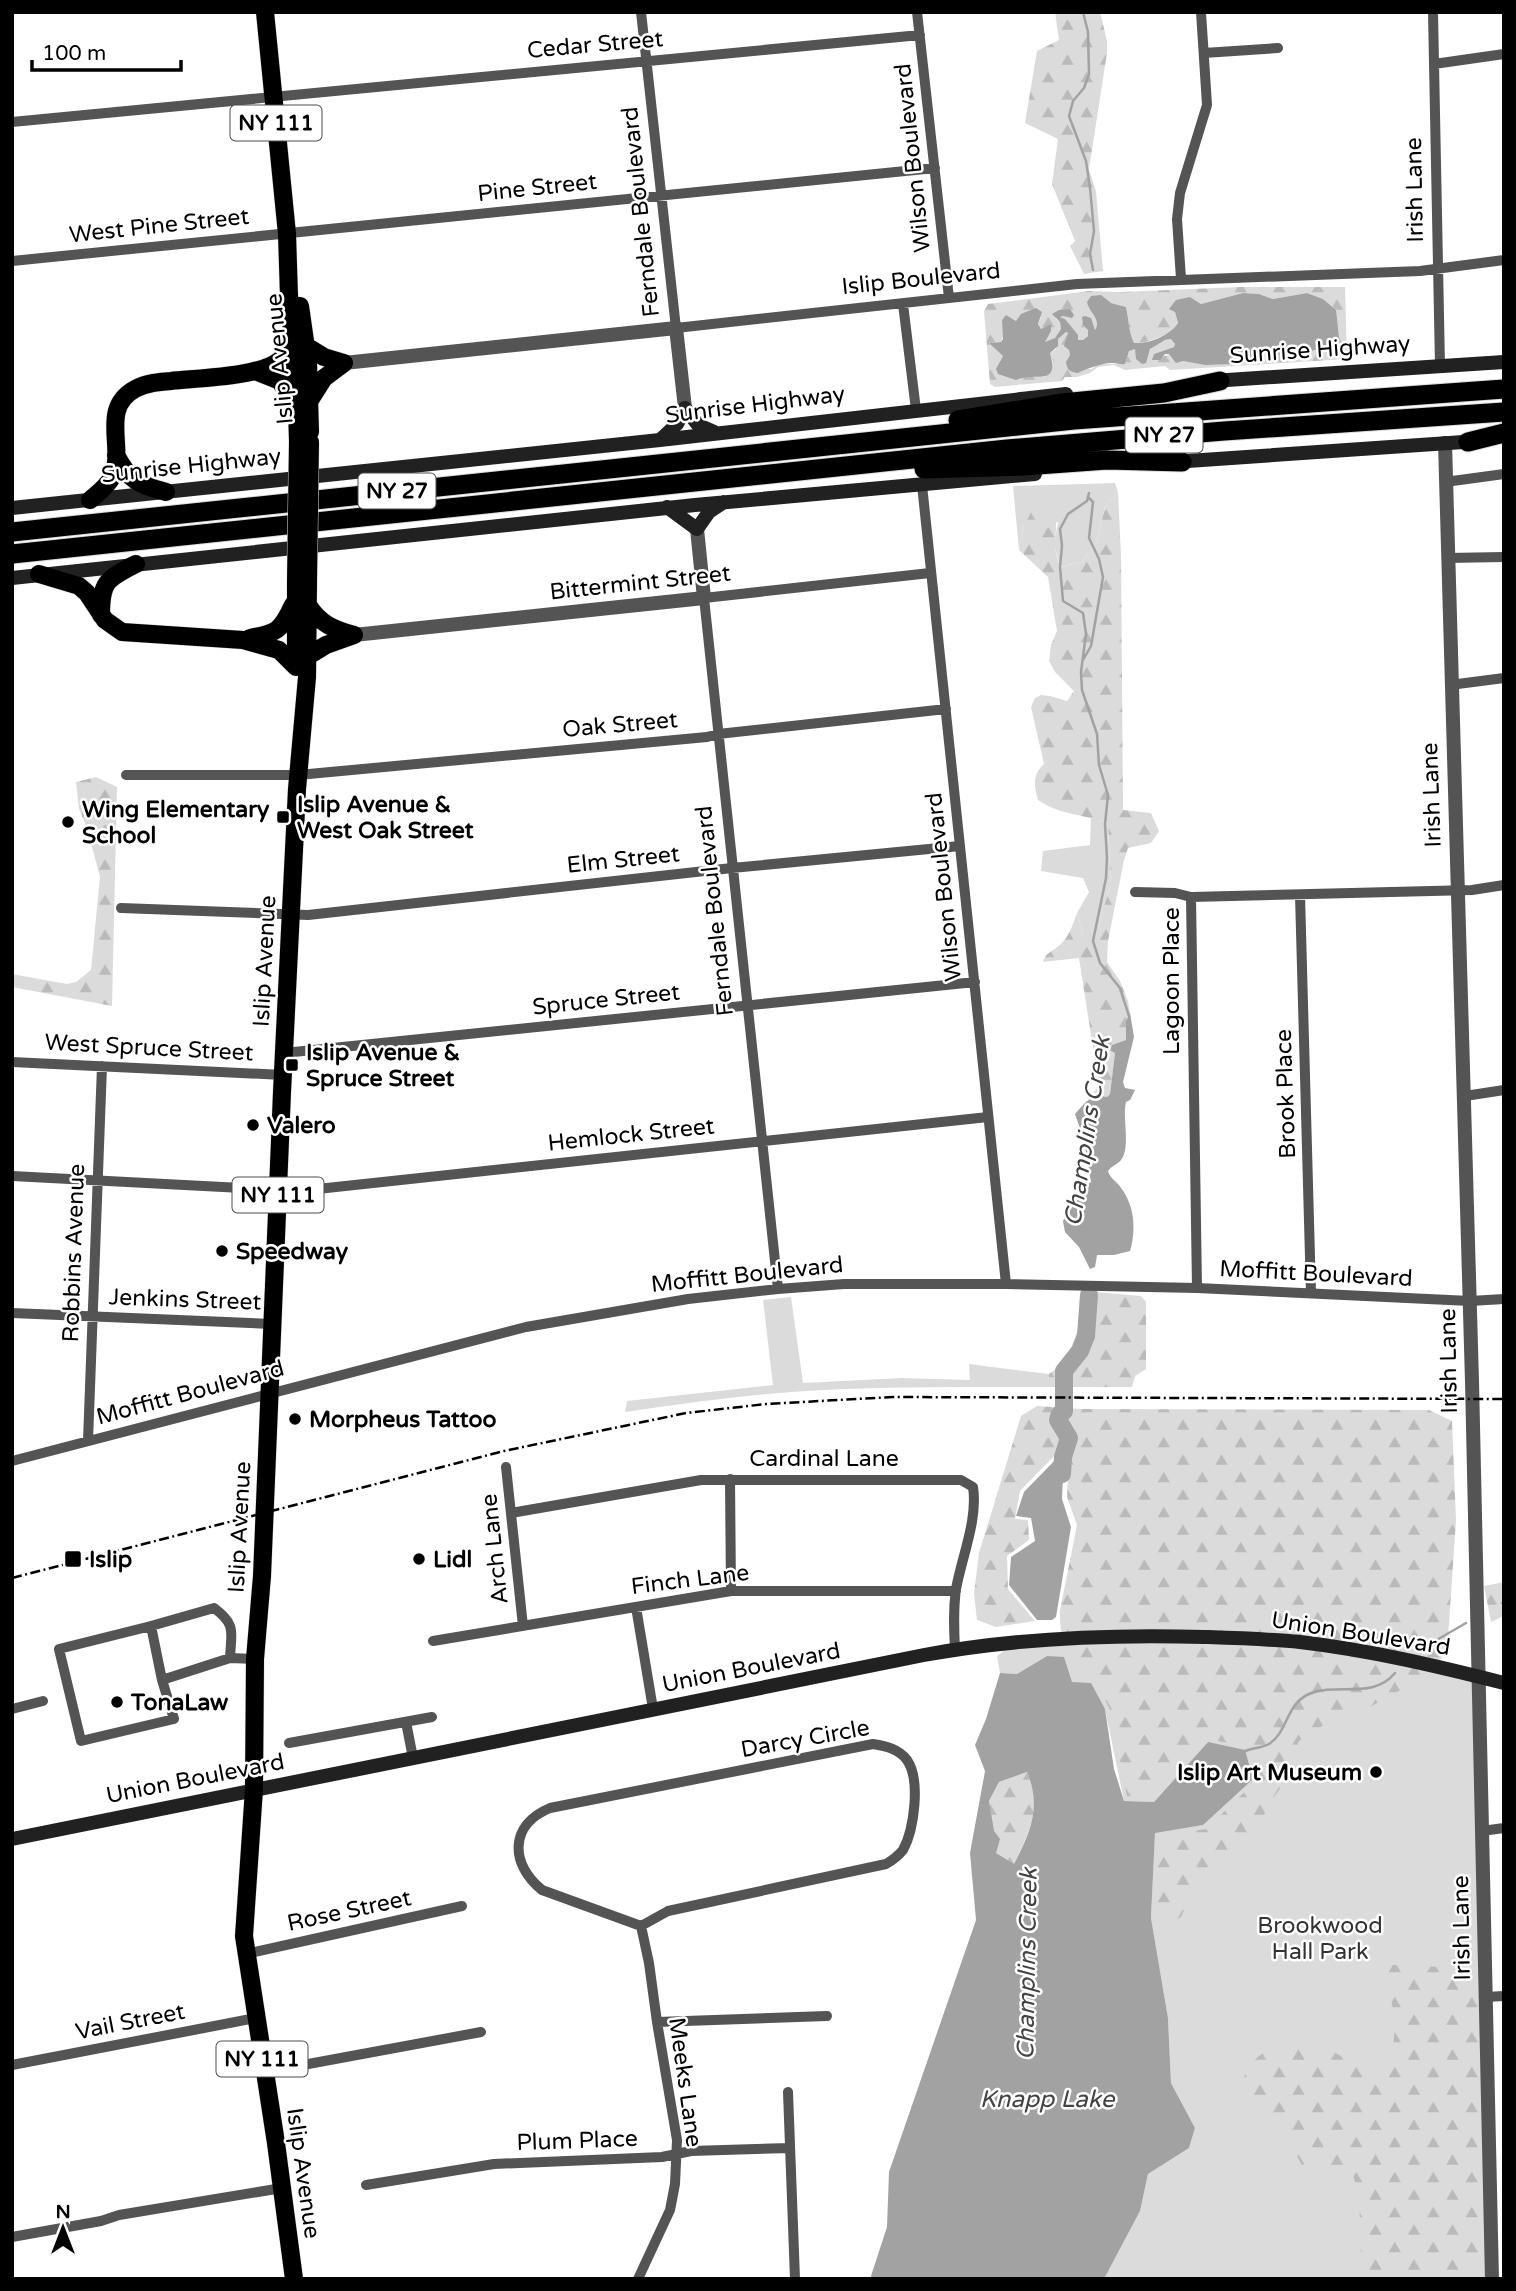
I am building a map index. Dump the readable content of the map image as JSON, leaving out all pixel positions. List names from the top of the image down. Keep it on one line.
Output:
{"streets":{"highway":["Sunrise Highway","NY 27"],"main road":["NY 111","Islip Avenue","Union Boulevard"],"street":["Cedar Street","Wilson Boulevard","Pine Street","Irish Lane","Ferndale Boulevard","West Pine Street","Islip Boulevard","Bittermint Street","Oak Street","Elm Street","Lagoon Place","Spruce Street","West Spruce Street","Brook Place","Hemlock Street","Robbins Avenue","Moffitt Boulevard","Jenkins Street","Cardinal Lane","Arch Lane","Finch Lane","Darcy Circle","Rose Street","Vail Street","Meeks Lane","Plum Place"]},"crossings":[["Cedar Street","Wilson Boulevard"],["Cedar Street","Ferndale Boulevard"],["Cedar Street","Islip Avenue"],["Wilson Boulevard","Pine Street"],["Wilson Boulevard","Islip Boulevard"],["Wilson Boulevard","Bittermint Street"],["Wilson Boulevard","Oak Street"],["Wilson Boulevard","Elm Street"],["Wilson Boulevard","Spruce Street"],["Wilson Boulevard","Hemlock Street"],["Wilson Boulevard","Moffitt Boulevard"],["Pine Street","Ferndale Boulevard"],["Pine Street","West Pine Street"],["Irish Lane","Islip Boulevard"],["Irish Lane","Sunrise Highway"],["Irish Lane","Lagoon Place"],["Irish Lane","Moffitt Boulevard"],["Irish Lane","Union Boulevard"],["Ferndale Boulevard","Islip Boulevard"],["Ferndale Boulevard","Bittermint Street"],["Ferndale Boulevard","Oak Street"],["Ferndale Boulevard","Elm Street"],["Ferndale Boulevard","Spruce Street"],["Ferndale Boulevard","Hemlock Street"],["Ferndale Boulevard","Moffitt Boulevard"],["West Pine Street","Islip Avenue"],["Islip Avenue","Oak Street"],["Islip Avenue","Elm Street"],["Islip Avenue","Spruce Street"],["Islip Avenue","West Spruce Street"],["Islip Avenue","Hemlock Street"],["Islip Avenue","Moffitt Boulevard"],["Islip Avenue","Jenkins Street"],["Islip Avenue","Union Boulevard"],["Islip Avenue","Rose Street"],["Islip Avenue","Vail Street"],["Lagoon Place","Brook Place"],["Lagoon Place","Moffitt Boulevard"],["West Spruce Street","Robbins Avenue"],["Brook Place","Moffitt Boulevard"],["Hemlock Street","Robbins Avenue"],["Robbins Avenue","Moffitt Boulevard"],["Robbins Avenue","Jenkins Street"],["Cardinal Lane","Arch Lane"],["Cardinal Lane","Finch Lane"],["Cardinal Lane","Union Boulevard"],["Arch Lane","Finch Lane"],["Darcy Circle","Meeks Lane"],["Meeks Lane","Plum Place"]],"water":["Champlins Creek","Knapp Lake"],"parks":["Brookwood Hall Park"],"places":{"transit":["Islip Avenue & West Oak Street","Islip Avenue & Spruce Street","Islip"],"other":["Wing Elementary School","Valero","Speedway","Morpheus Tattoo","Lidl","TonaLaw","Islip Art Museum"]},"scale_bar":"100 m","north":"top"}
